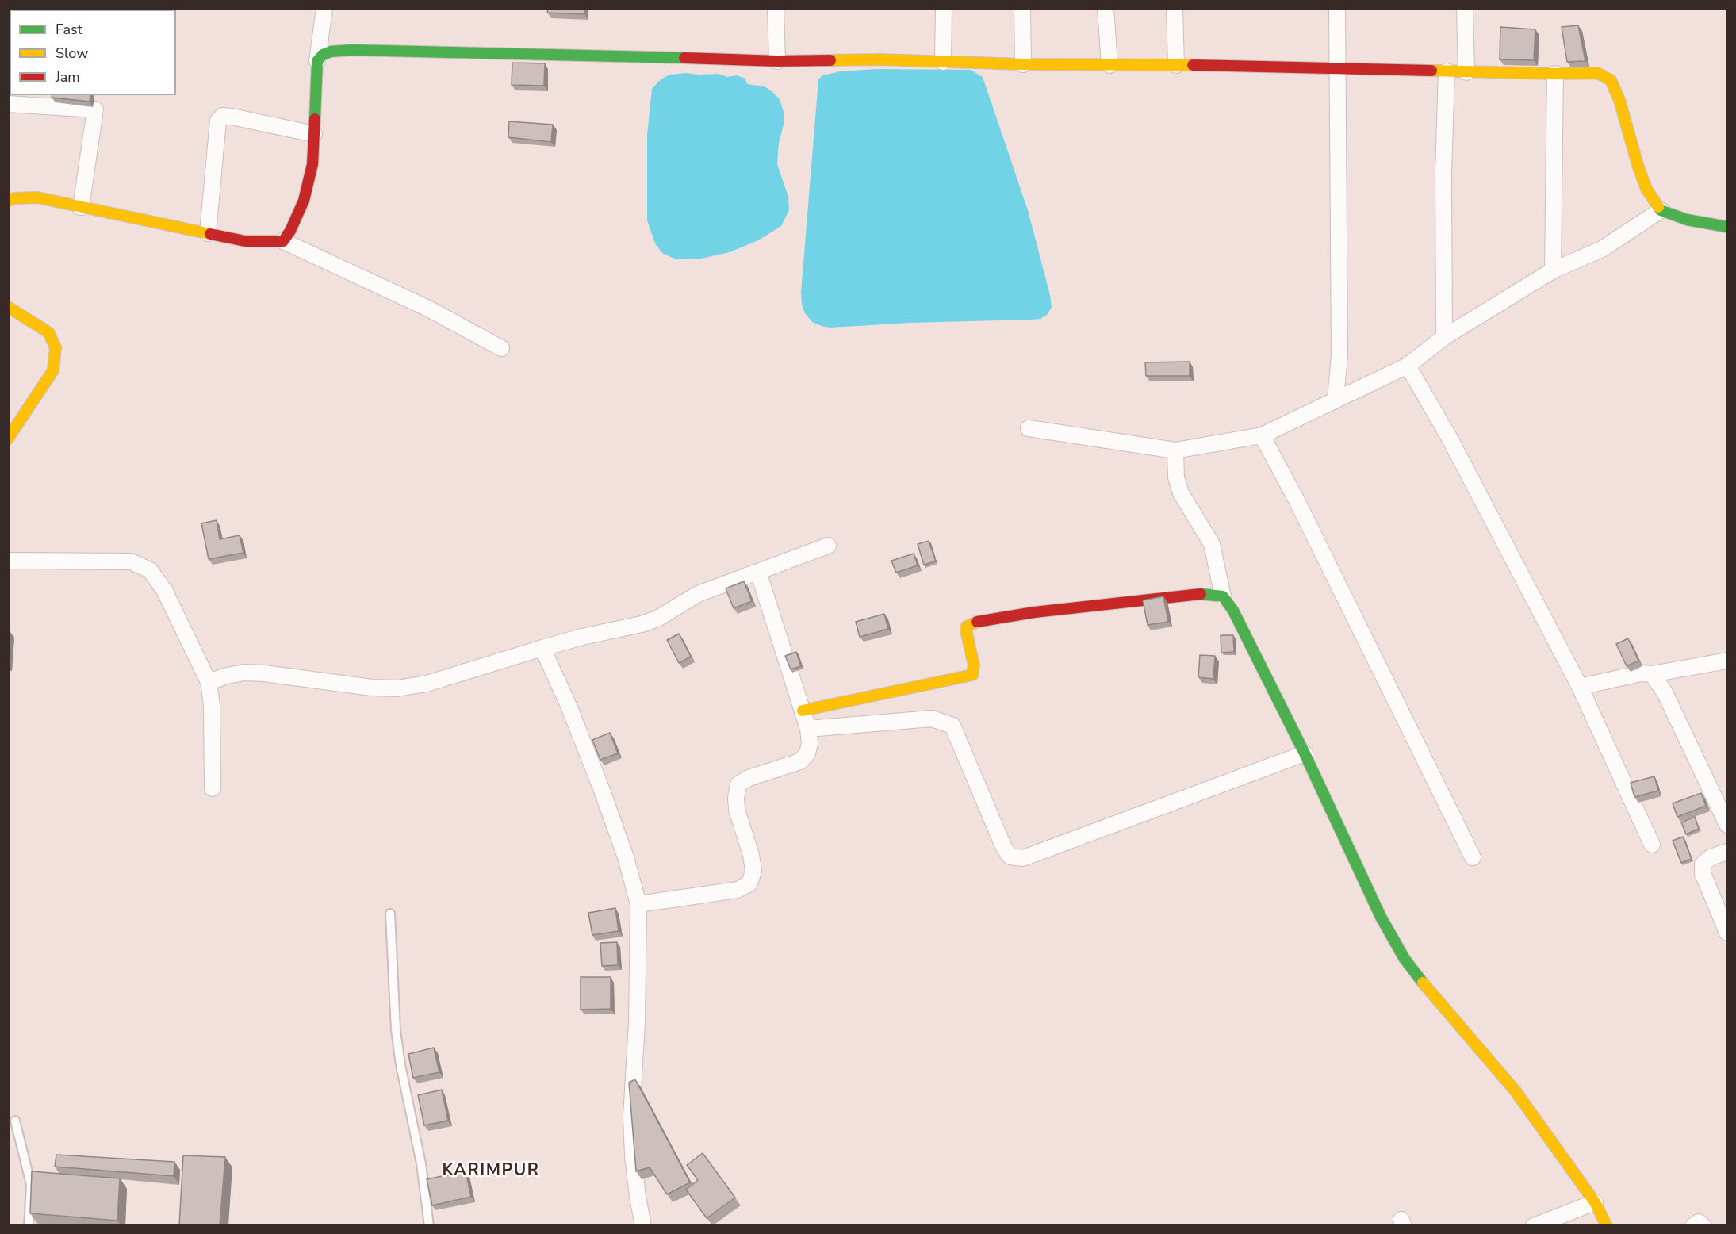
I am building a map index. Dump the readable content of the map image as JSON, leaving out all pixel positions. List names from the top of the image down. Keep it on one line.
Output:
{"districts":["KARIMPUR"],"legend":["Fast","Slow","Jam"]}
